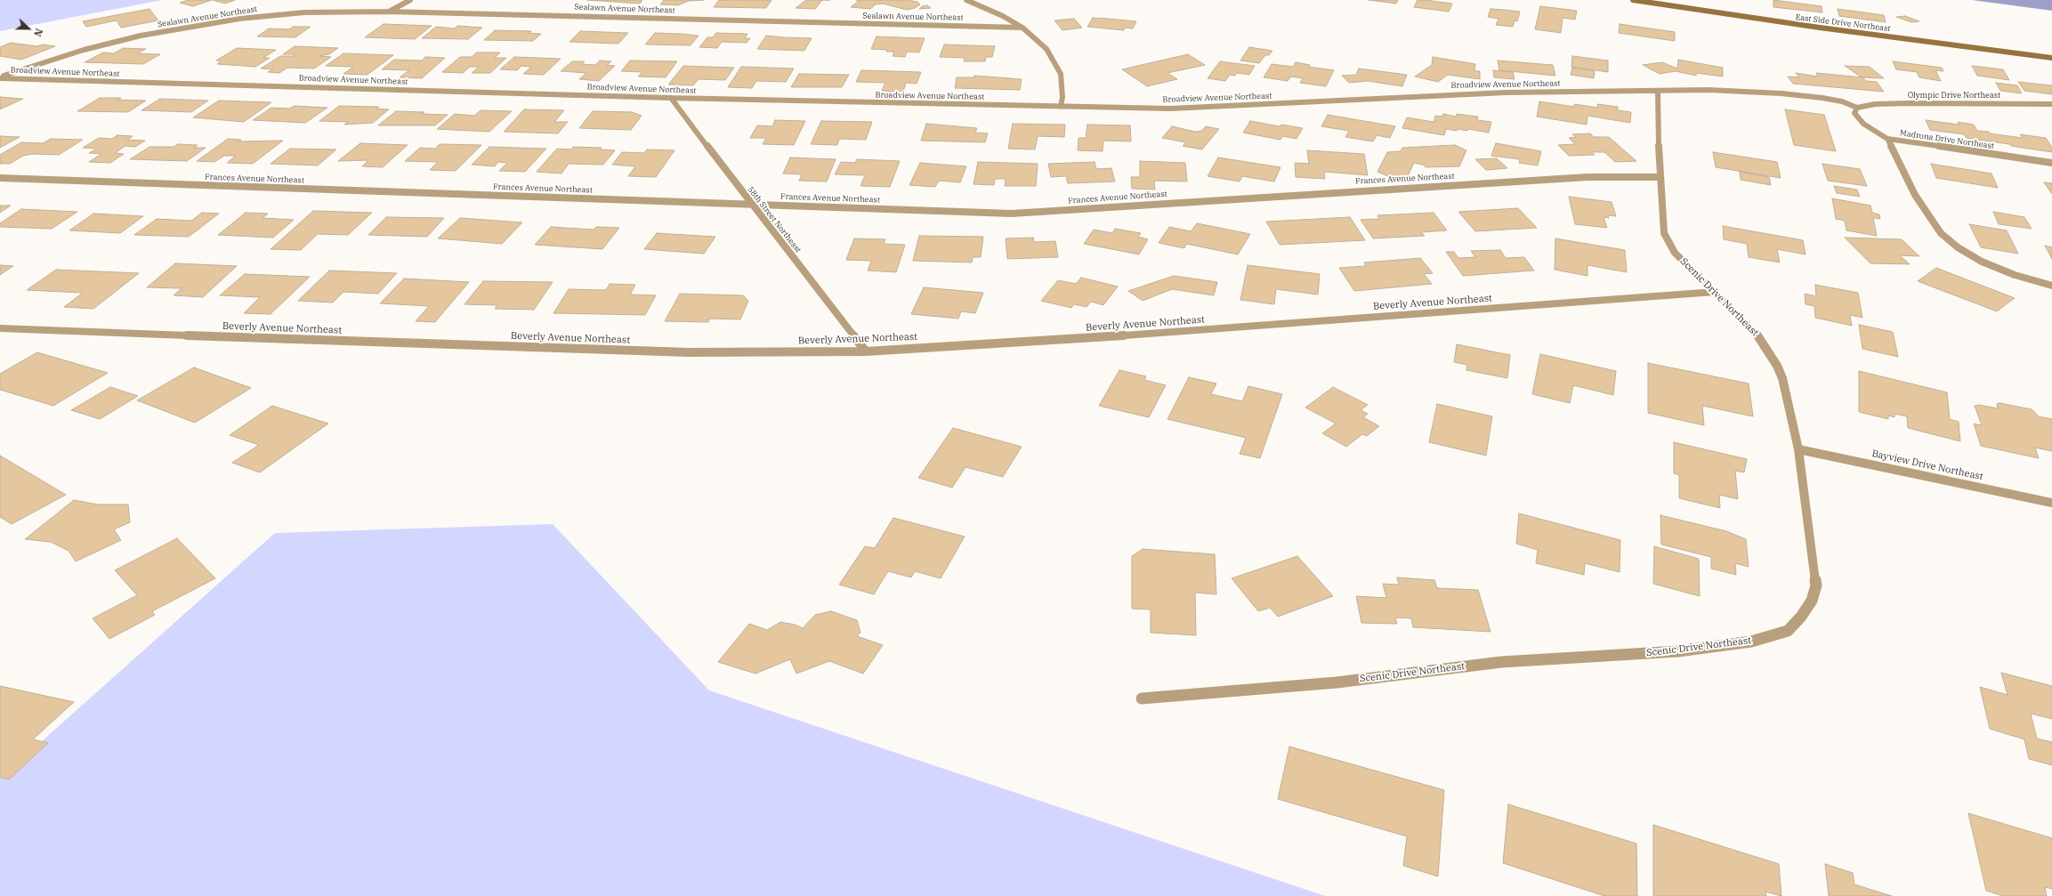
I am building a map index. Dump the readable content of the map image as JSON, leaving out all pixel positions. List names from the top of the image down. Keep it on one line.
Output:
{"streets":{"main road":["East Side Drive Northeast"],"street":["Sealawn Avenue Northeast","Broadview Avenue Northeast","Olympic Drive Northeast","Madrona Drive Northeast","Frances Avenue Northeast","58th Street Northeast","Scenic Drive Northeast","Beverly Avenue Northeast","Bayview Drive Northeast"]},"crossings":[["Sealawn Avenue Northeast","Broadview Avenue Northeast"],["Broadview Avenue Northeast","Olympic Drive Northeast"],["Broadview Avenue Northeast","Madrona Drive Northeast"],["Broadview Avenue Northeast","58th Street Northeast"],["Broadview Avenue Northeast","Scenic Drive Northeast"],["Olympic Drive Northeast","Madrona Drive Northeast"],["Frances Avenue Northeast","58th Street Northeast"],["Frances Avenue Northeast","Scenic Drive Northeast"],["58th Street Northeast","Beverly Avenue Northeast"],["Scenic Drive Northeast","Beverly Avenue Northeast"],["Scenic Drive Northeast","Bayview Drive Northeast"]],"north":"right"}
